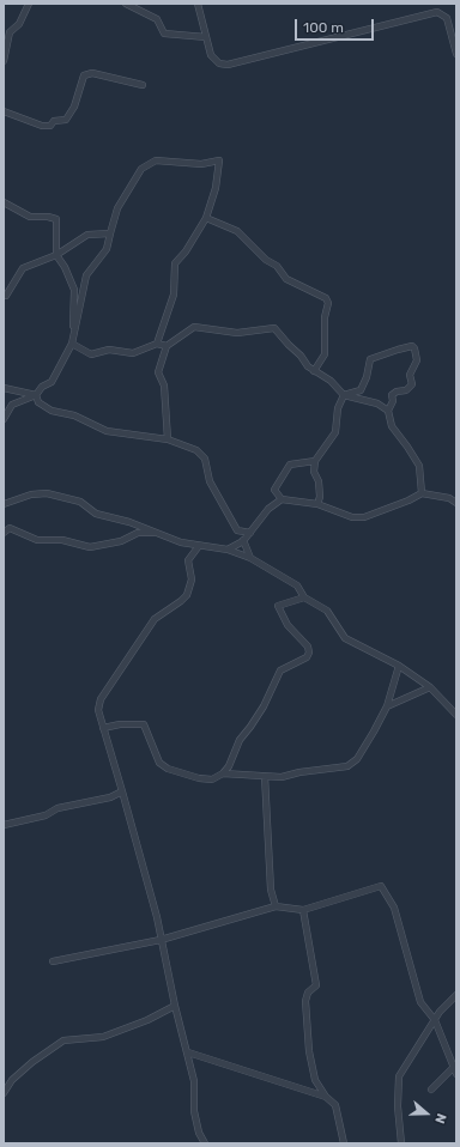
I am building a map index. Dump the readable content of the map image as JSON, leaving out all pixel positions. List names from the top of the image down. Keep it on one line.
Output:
{"scale_bar":"100 m","north":"right"}
